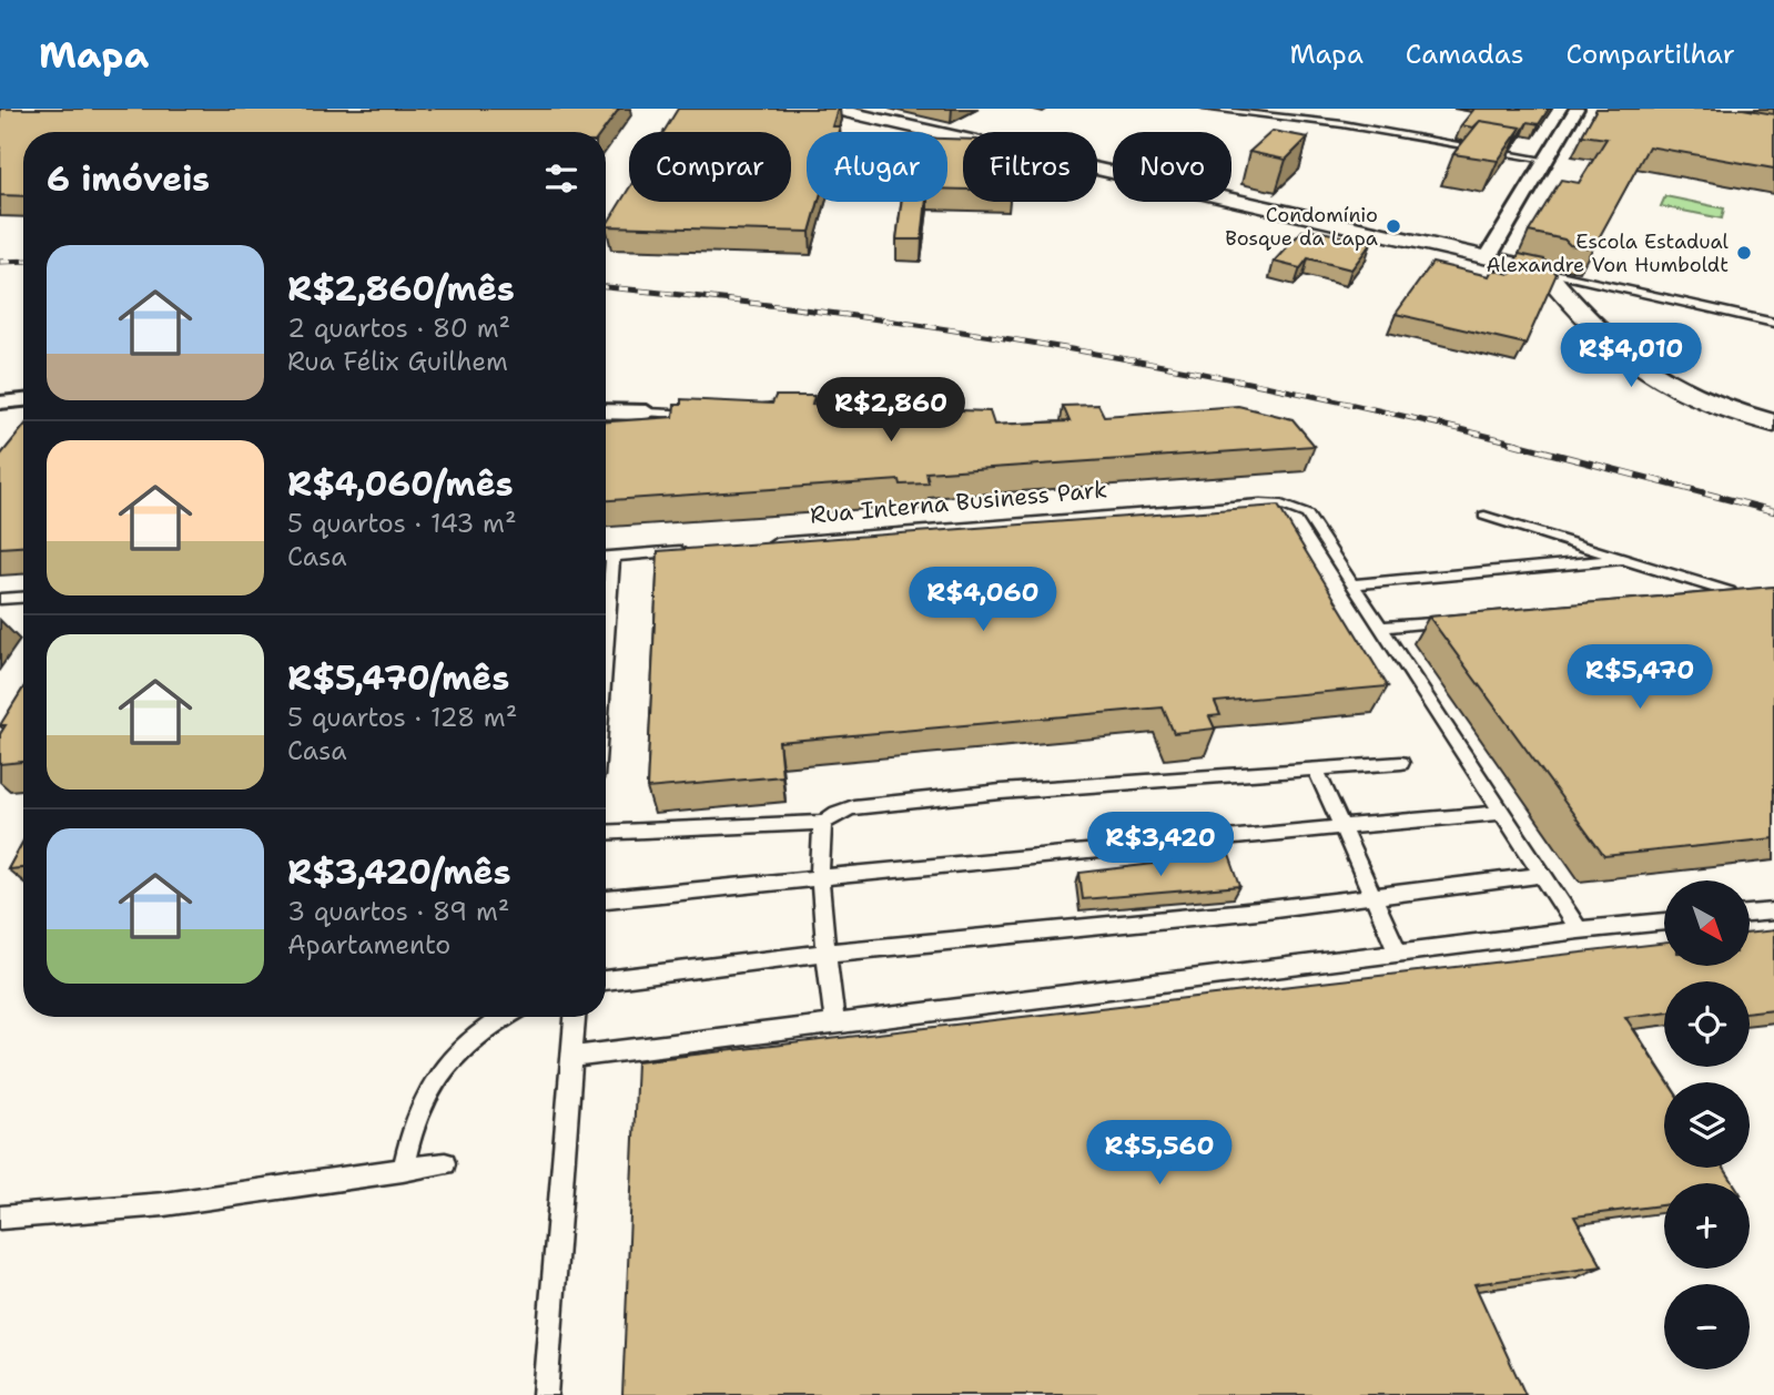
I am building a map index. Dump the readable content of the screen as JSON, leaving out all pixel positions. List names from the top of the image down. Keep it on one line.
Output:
{"streets":{"lane":["Rua Interna Business Park"]},"places":["Condomínio Bosque da Lapa","Escola Estadual Alexandre Von Humboldt"],"north":"bottom right","page":{"header":"Mapa","nav":["Mapa","Camadas","Compartilhar"],"chip":["Comprar","Alugar","Filtros","Novo"],"heading":"6 imóveis","list":[{"name":"R$2,860/mês","note":"2 quartos · 80 m² · Rua Félix Guilhem"},{"name":"R$4,060/mês","note":"5 quartos · 143 m² · Casa"},{"name":"R$5,470/mês","note":"5 quartos · 128 m² · Casa"},{"name":"R$3,420/mês","note":"3 quartos · 89 m² · Apartamento"}],"price":["R$4,010","R$2,860","R$4,060","R$5,470","R$3,420","R$5,560"],"map_buttons":["+","−"]}}
